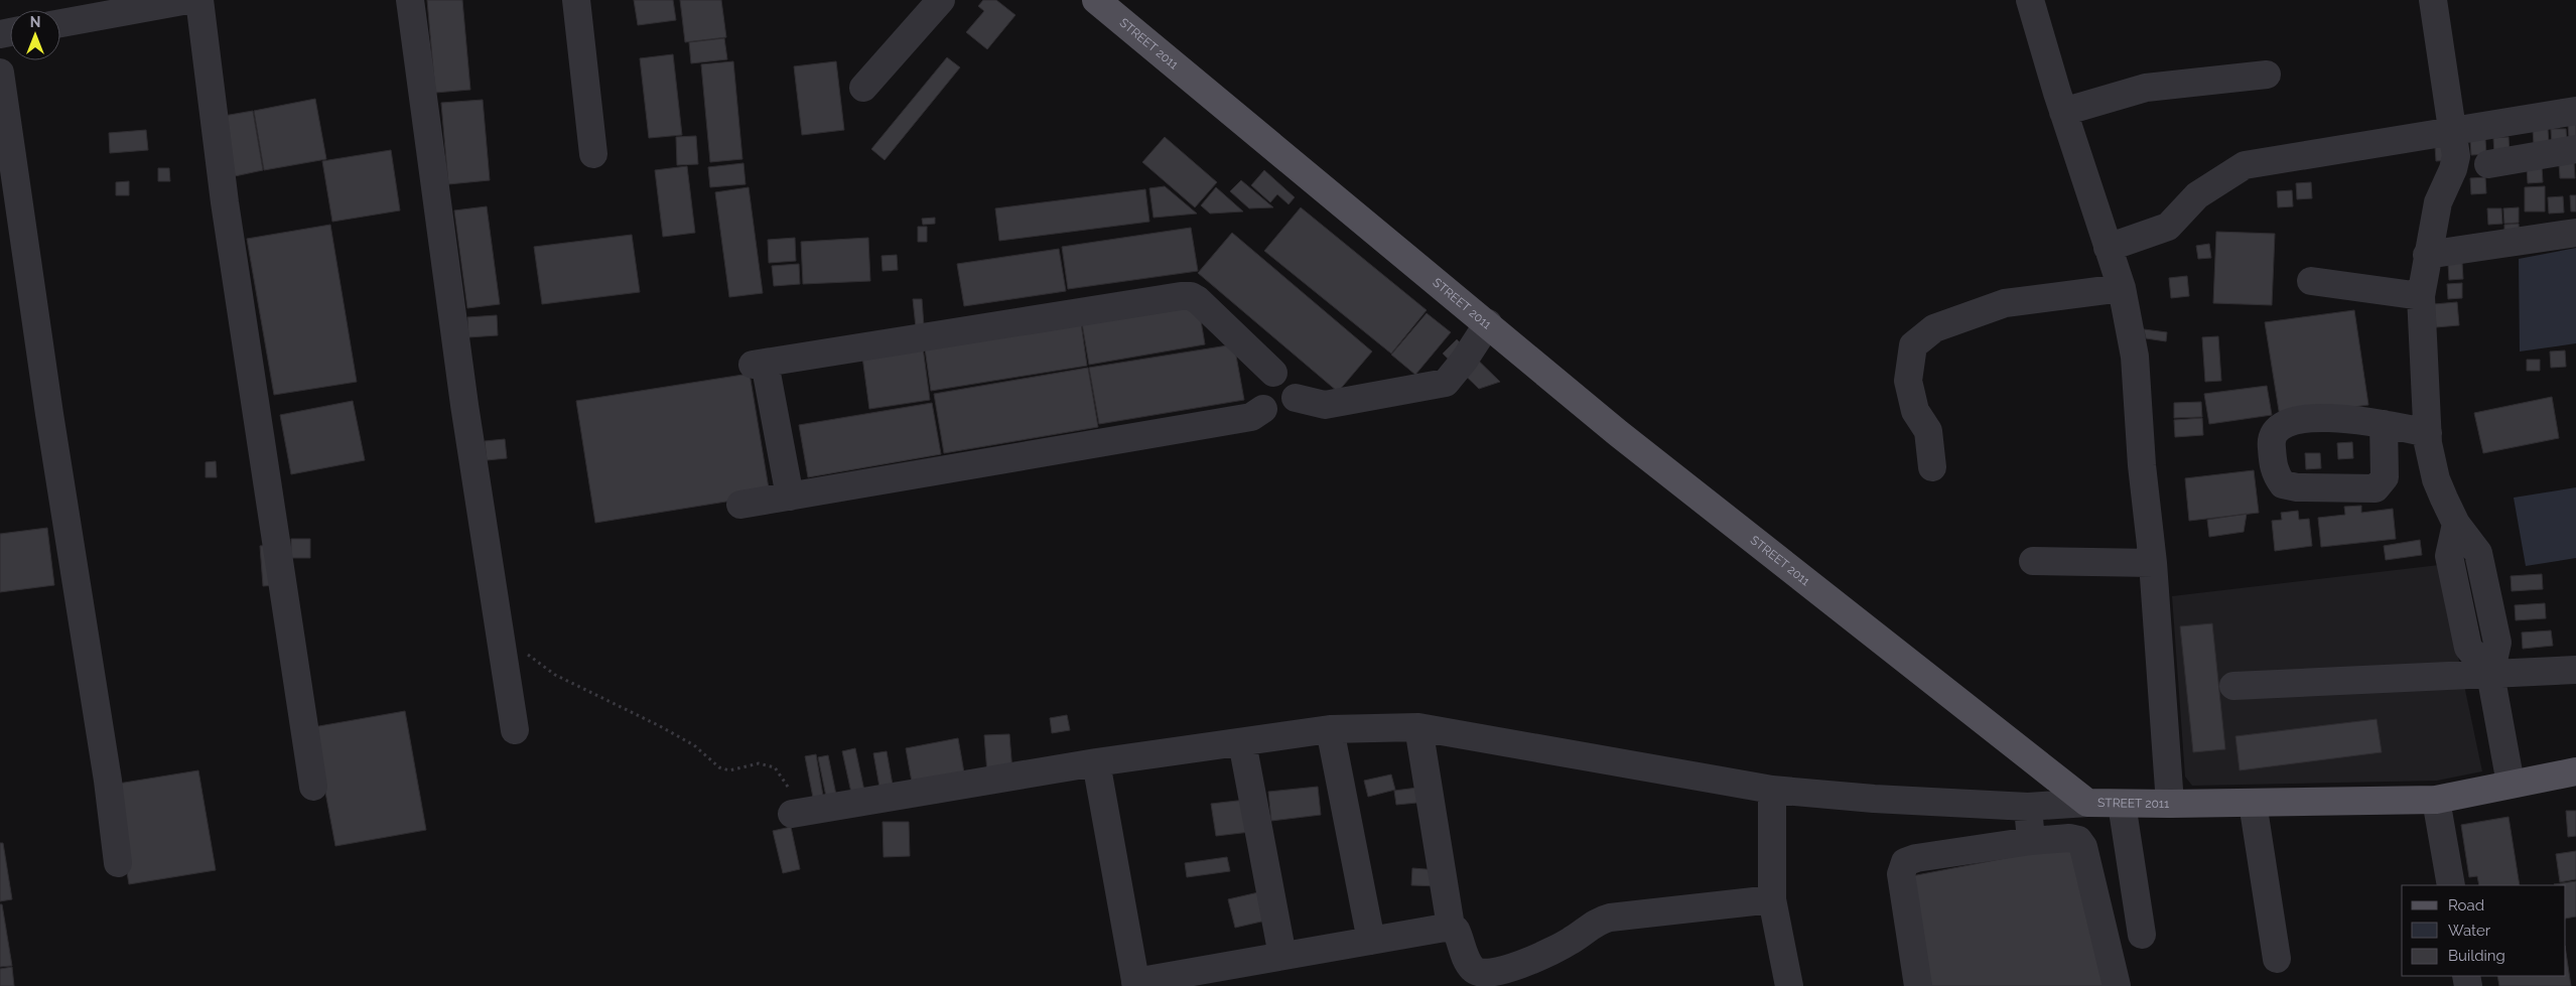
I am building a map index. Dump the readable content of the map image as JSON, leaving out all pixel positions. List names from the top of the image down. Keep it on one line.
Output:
{"streets":{"main road":["STREET 2011"]},"legend":["Road","Water","Building"],"north":"top"}
